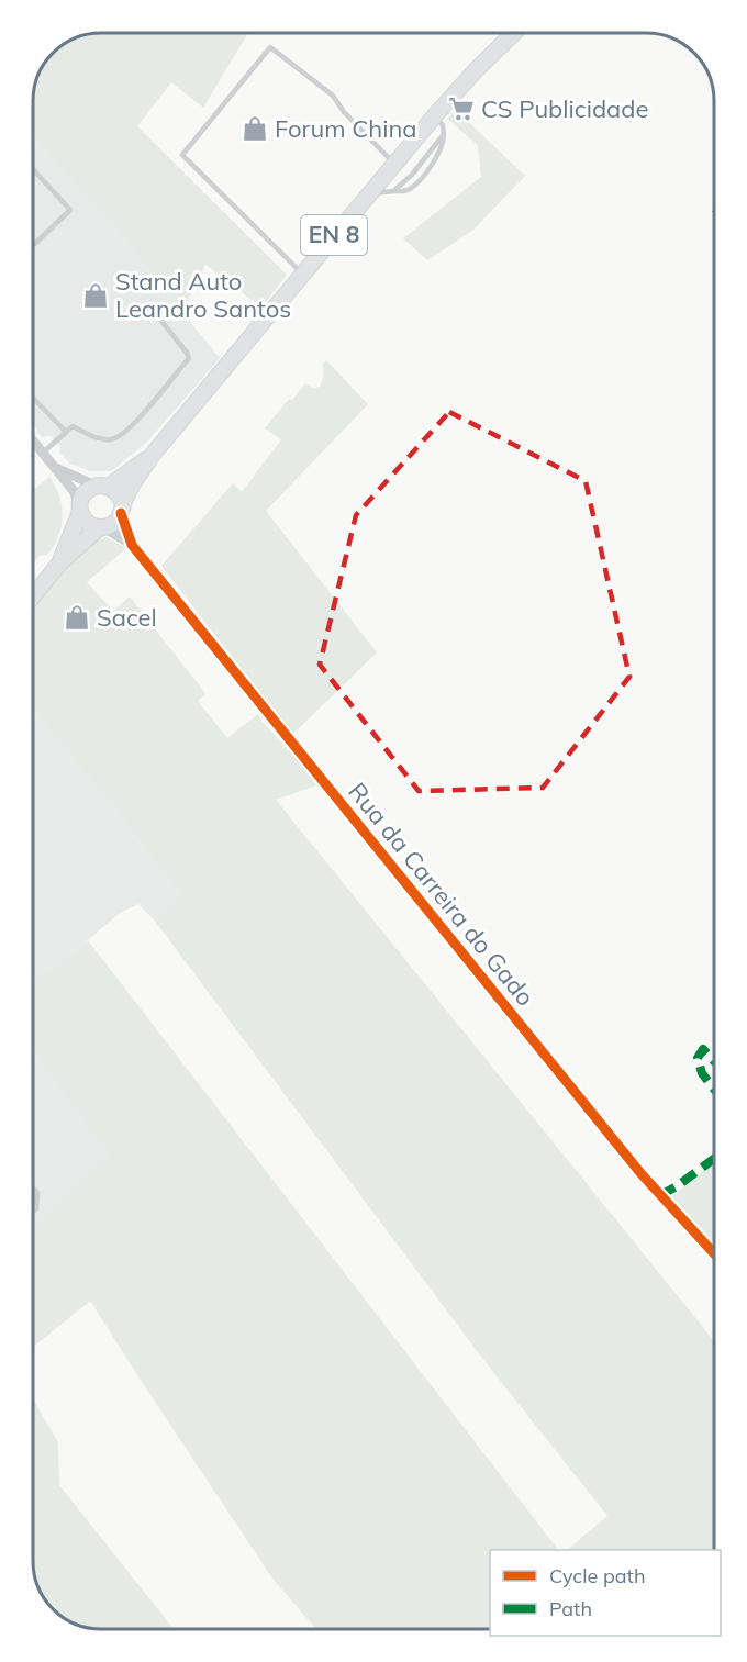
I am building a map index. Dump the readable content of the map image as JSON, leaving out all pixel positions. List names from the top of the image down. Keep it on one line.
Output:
{"streets":{"main road":["EN 8"],"street":["Rua da Carreira do Gado"]},"places":{"supermarket":["CS Publicidade"],"shop":["Forum China","Stand Auto Leandro Santos","Sacel"]},"legend":["Cycle path","Path"]}
